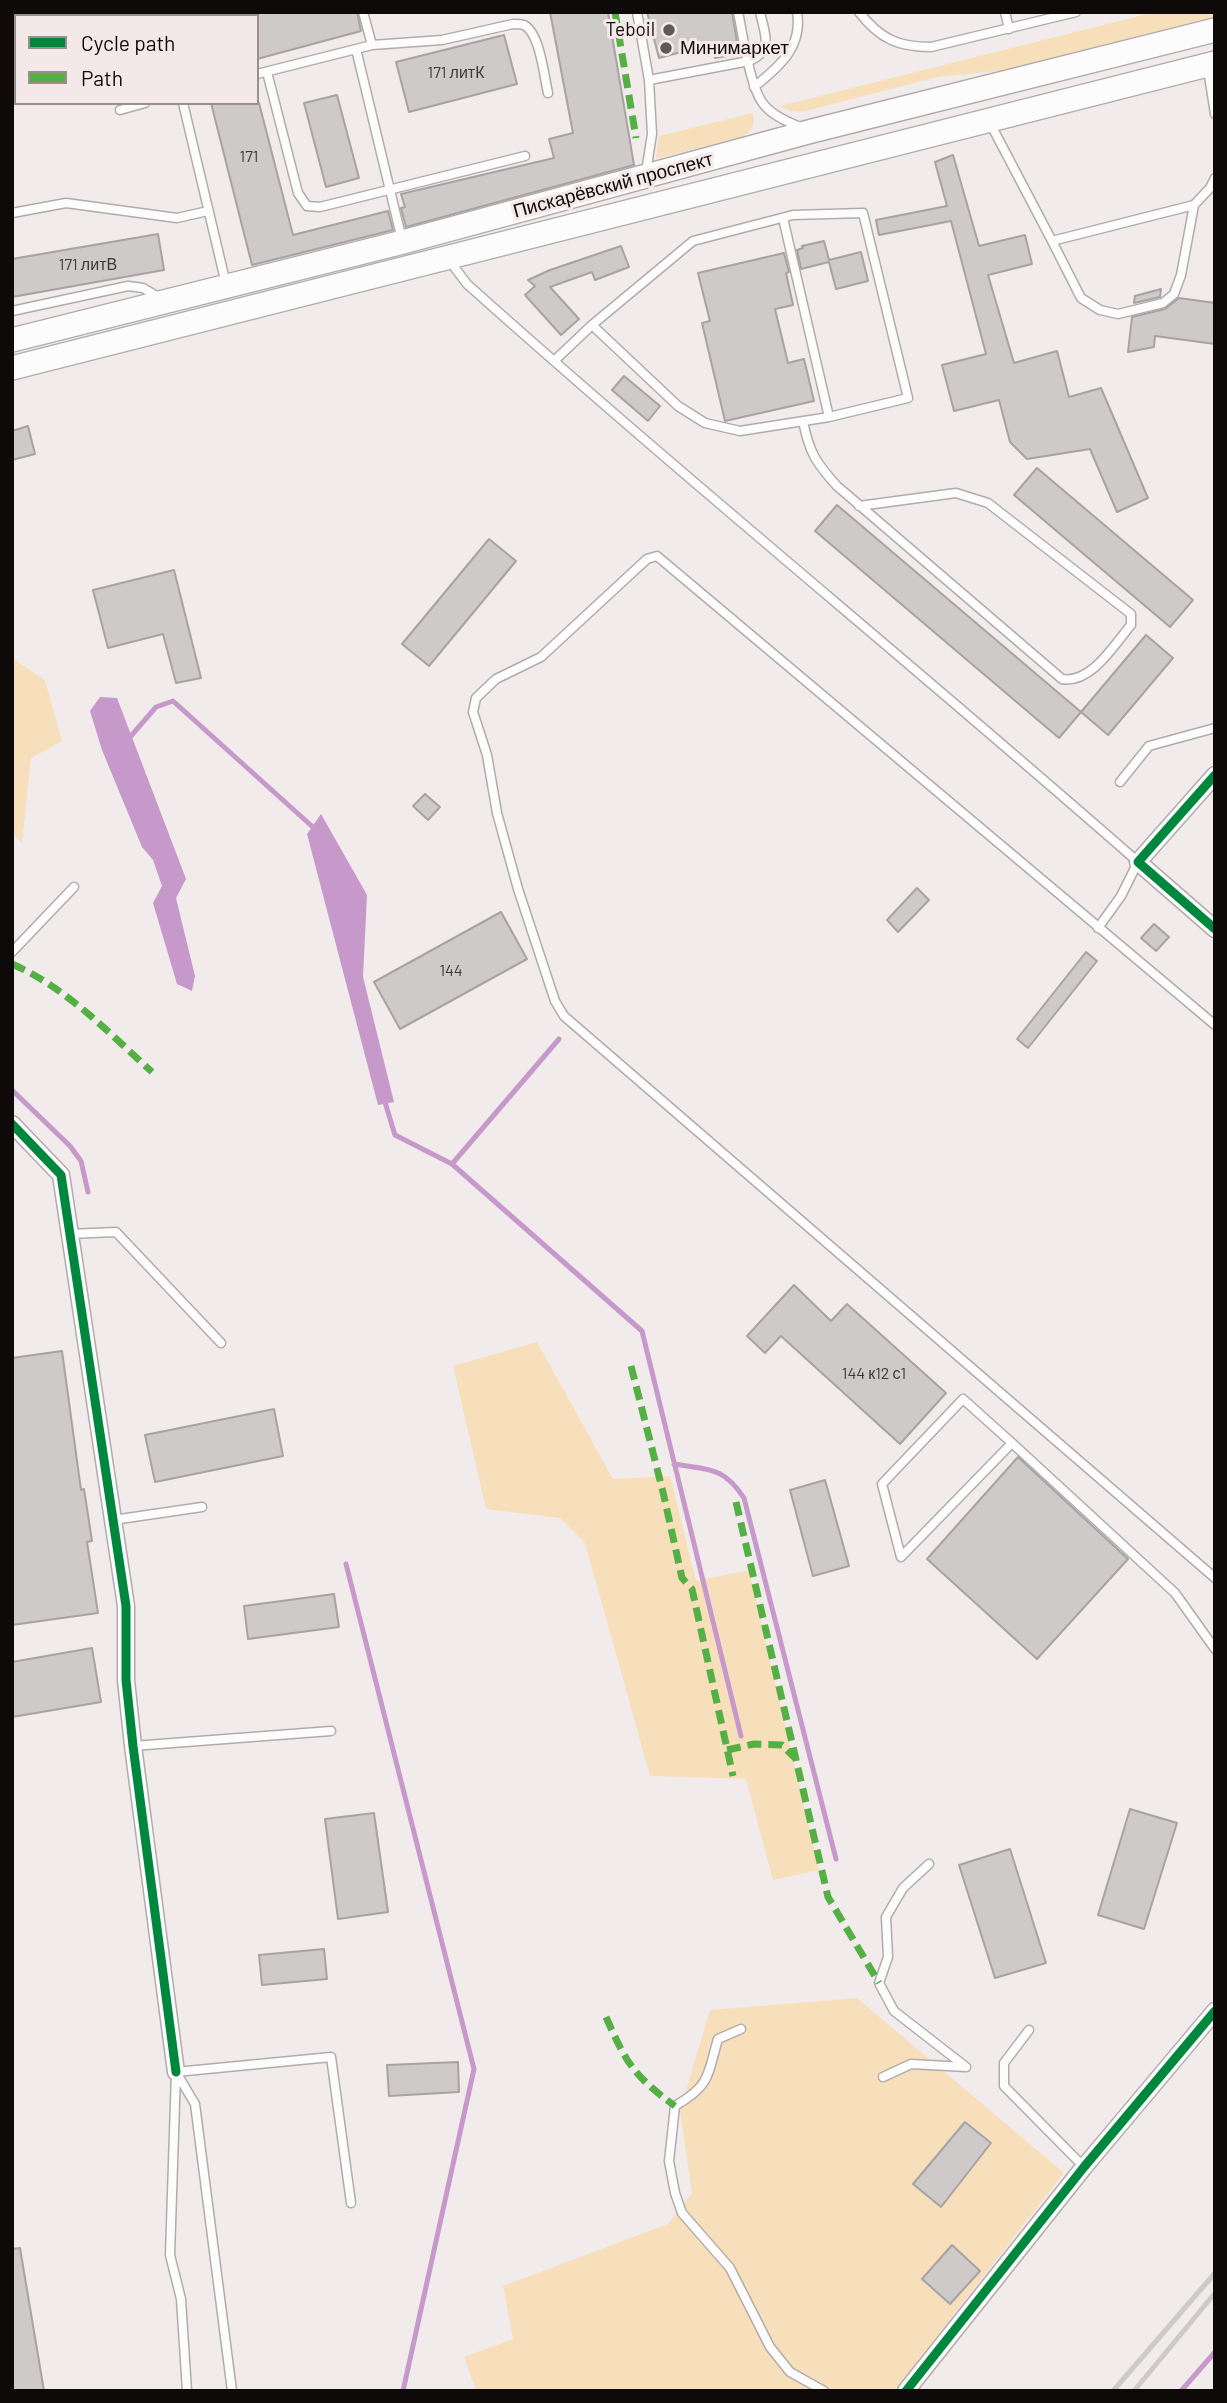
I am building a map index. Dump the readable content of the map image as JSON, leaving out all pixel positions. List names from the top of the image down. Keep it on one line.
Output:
{"streets":{"main road":["Пискарёвский проспект"]},"places":["Teboil","Минимаркет"],"house_numbers":["171 литК","171","171 литВ","144","144 к12 с1"],"legend":["Cycle path","Path"]}
